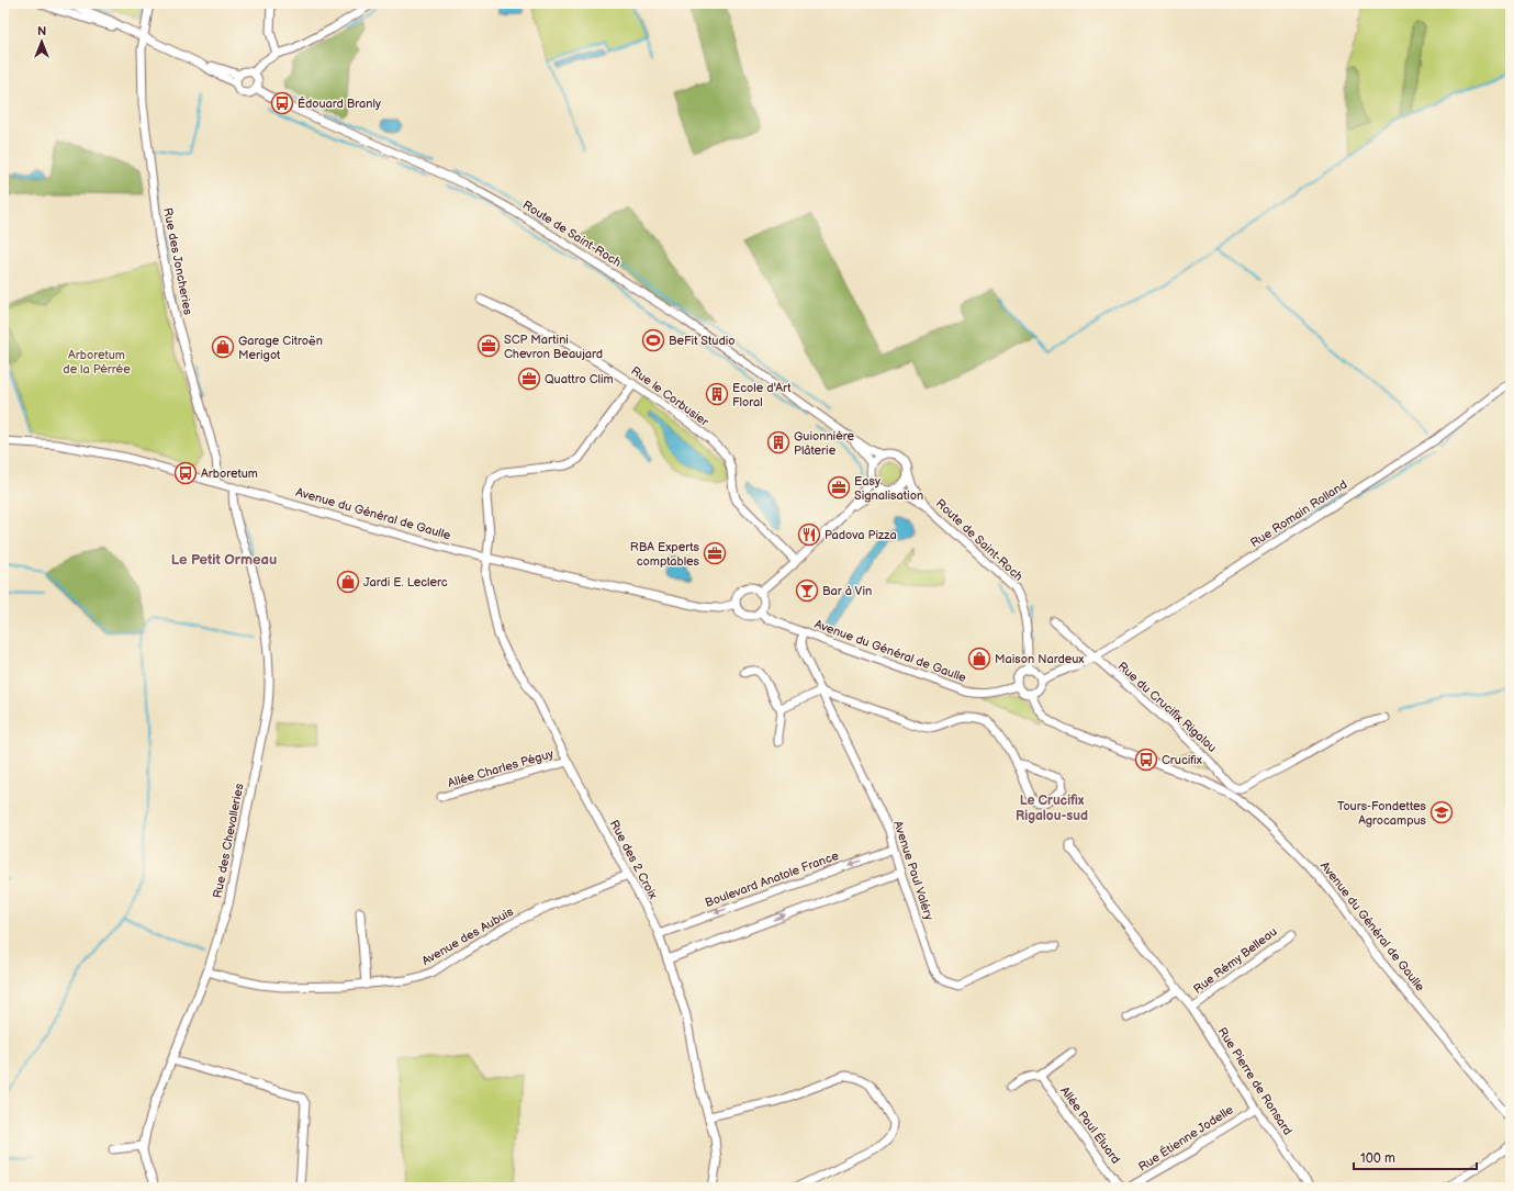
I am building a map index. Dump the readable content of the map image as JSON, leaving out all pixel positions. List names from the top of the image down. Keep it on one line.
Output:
{"streets":{"street":["Route de Saint-Roch","Rue des Joncheries","Rue le Corbusier","Avenue du Général de Gaulle","Rue Romain Rolland","Rue du Crucifix Rigalou","Allée Charles Péguy","Rue des Chevalleries","Rue des 2 Croix","Avenue Paul Valéry","Boulevard Anatole France","Avenue des Aubuis","Rue Rémy Belleau","Rue Pierre de Ronsard","Allée Paul Éluard","Rue Étienne Jodelle"]},"crossings":[["Route de Saint-Roch","Avenue du Général de Gaulle"],["Route de Saint-Roch","Rue Romain Rolland"],["Rue des Joncheries","Avenue du Général de Gaulle"],["Rue le Corbusier","Rue des 2 Croix"],["Avenue du Général de Gaulle","Rue Romain Rolland"],["Avenue du Général de Gaulle","Rue des Chevalleries"],["Avenue du Général de Gaulle","Rue des 2 Croix"],["Avenue du Général de Gaulle","Avenue Paul Valéry"],["Rue Romain Rolland","Rue du Crucifix Rigalou"],["Allée Charles Péguy","Rue des 2 Croix"],["Rue des Chevalleries","Avenue des Aubuis"],["Rue des 2 Croix","Boulevard Anatole France"],["Rue des 2 Croix","Avenue des Aubuis"],["Avenue Paul Valéry","Boulevard Anatole France"],["Rue Rémy Belleau","Rue Pierre de Ronsard"],["Rue Pierre de Ronsard","Rue Étienne Jodelle"]],"districts":["Le Petit Ormeau","Le Crucifix Rigalou-sud"],"parks":["Arboretum de la Pérrée"],"places":{"bus stop":["Édouard Branly","Arboretum","Crucifix"],"sports":["BeFit Studio"],"office":["SCP Martini Chevron Beaujard","Quattro Clim","Easy Signalisation","RBA Experts comptables"],"shop":["Garage Citroën Merigot","Jardi E. Leclerc","Maison Nardeux"],"building":["Ecole d'Art Floral","Guionnière Plâterie"],"restaurant":["Padova Pizza"],"bar":["Bar à Vin"],"school or university":["Tours-Fondettes Agrocampus"]},"scale_bar":"100 m","north":"top"}
